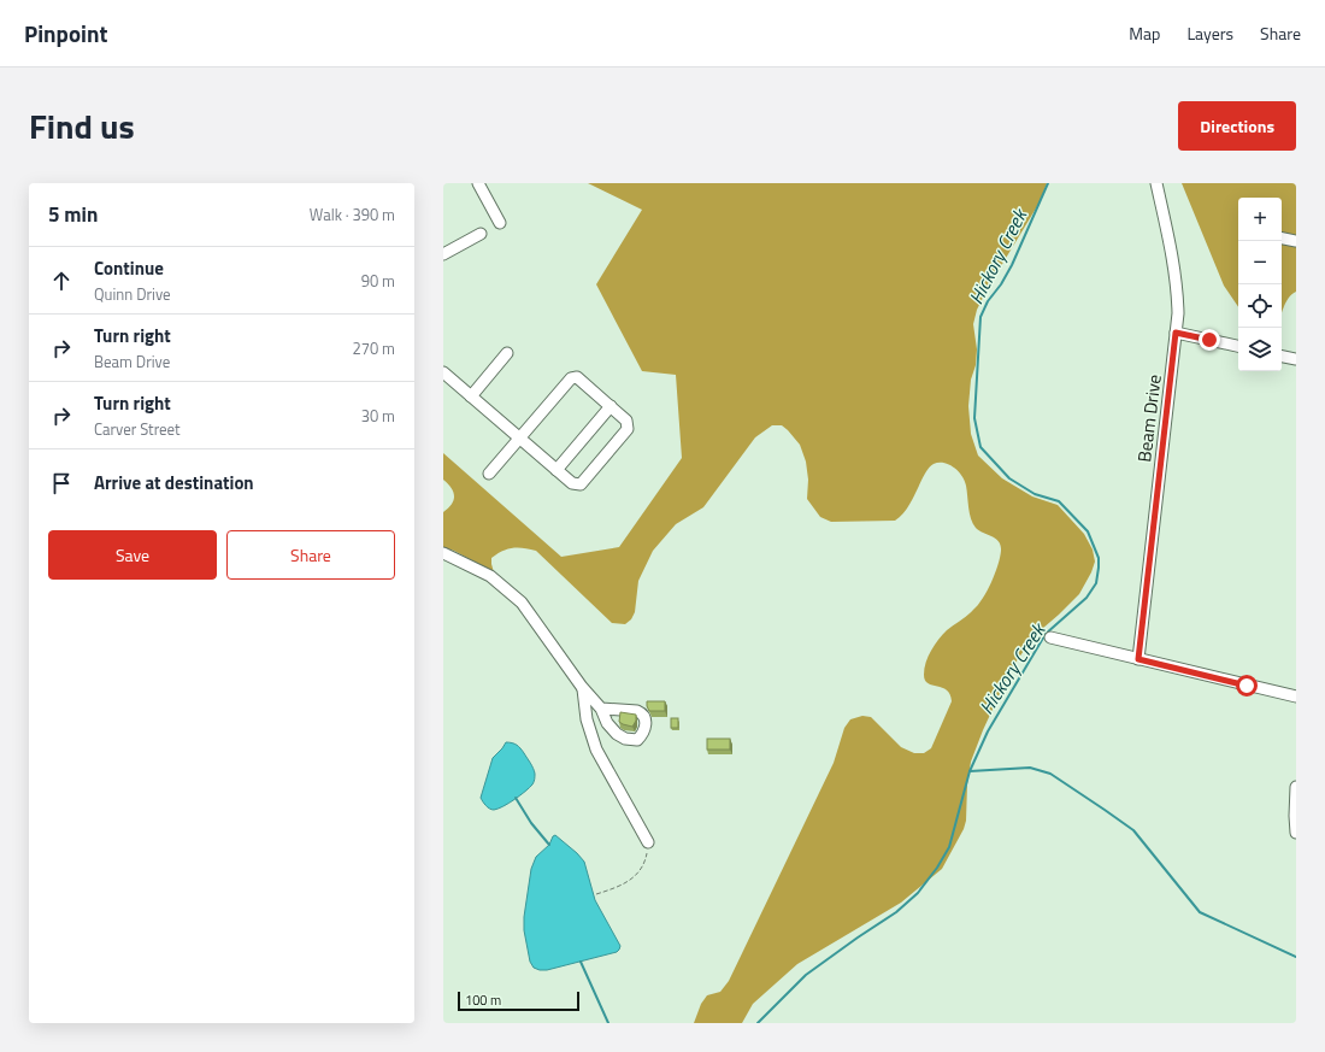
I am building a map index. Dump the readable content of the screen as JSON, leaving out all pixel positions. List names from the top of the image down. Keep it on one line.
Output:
{"streets":{"street":["Beam Drive"]},"water":["Hickory Creek"],"scale_bar":"100 m","page":{"header":"Pinpoint","nav":["Map","Layers","Share"],"title":"Find us","buttons":["Directions",["Save","Share"]],"heading":["5 min","Walk · 390 m"],"map_buttons":["+","−"],"list":[["Continue","Quinn Drive","90 m"],["Turn right","Beam Drive","270 m"],["Turn right","Carver Street","30 m"],"Arrive at destination"],"scale":"100 m"}}
